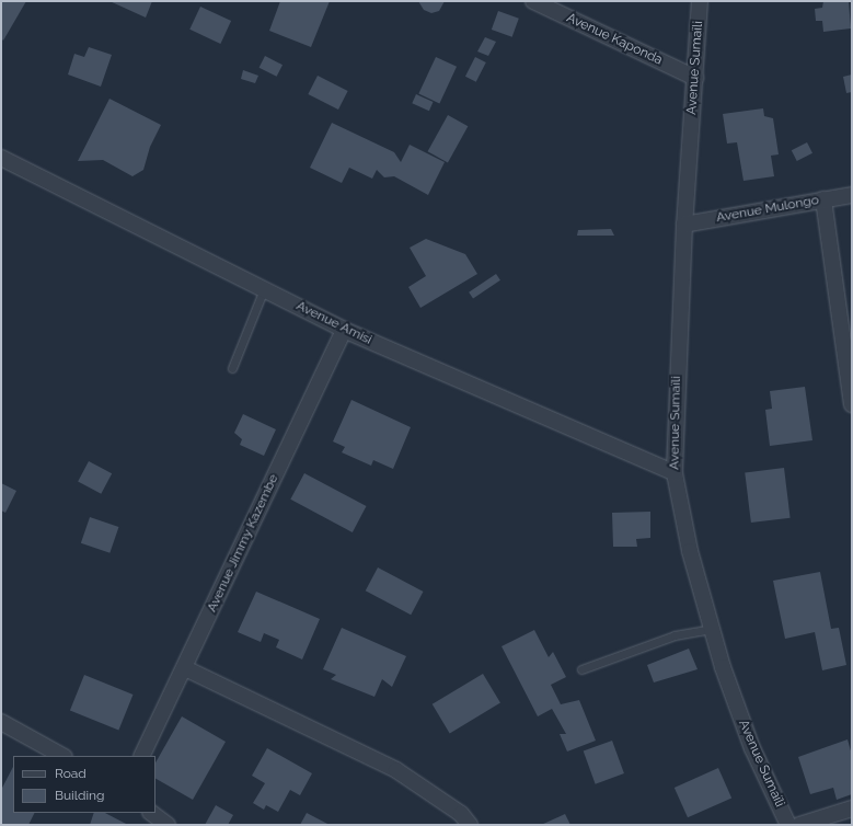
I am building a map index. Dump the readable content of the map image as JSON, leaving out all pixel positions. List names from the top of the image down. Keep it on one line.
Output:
{"streets":{"street":["Avenue Kaponda","Avenue Sumaïli","Avenue Mulongo","Avenue Amisi","Avenue Jimmy Kazembe"]},"crossings":[["Avenue Kaponda","Avenue Sumaïli"],["Avenue Sumaïli","Avenue Mulongo"],["Avenue Sumaïli","Avenue Amisi"],["Avenue Amisi","Avenue Jimmy Kazembe"]],"legend":["Road","Building"]}
